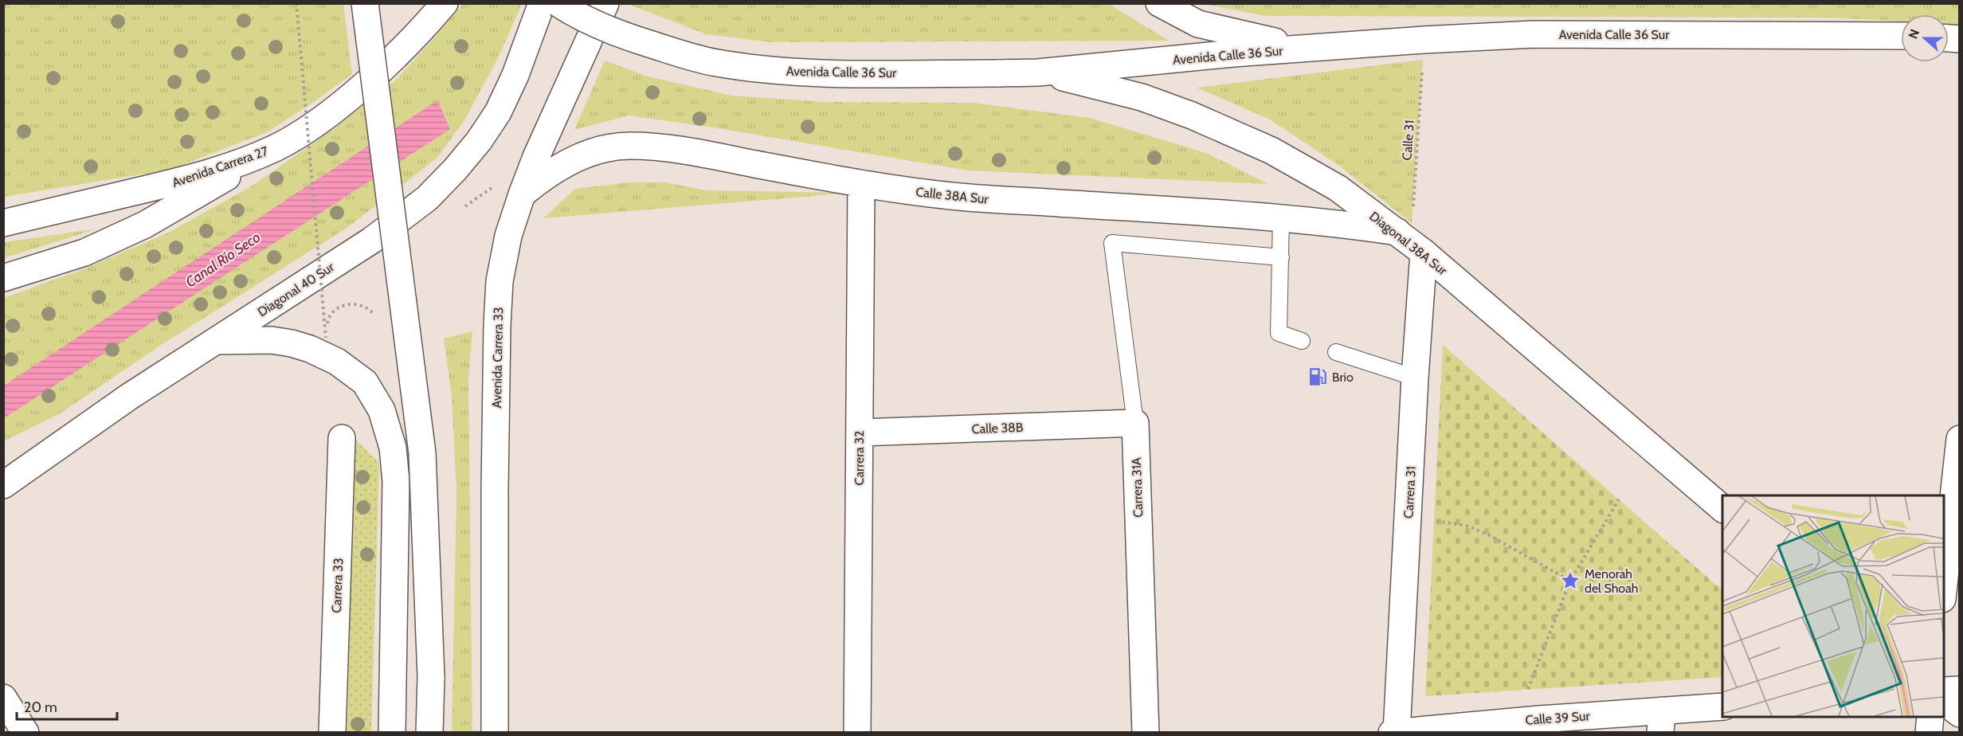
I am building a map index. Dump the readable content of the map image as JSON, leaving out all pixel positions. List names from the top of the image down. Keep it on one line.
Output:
{"streets":{"main road":["Avenida Calle 36 Sur","Avenida Carrera 27","Calle 38A Sur","Diagonal 38A Sur","Diagonal 40 Sur","Avenida Carrera 33","Calle 38B","Carrera 32","Carrera 31A","Carrera 31","Carrera 33","Calle 39 Sur"],"path":["Calle 31"]},"crossings":[["Avenida Calle 36 Sur","Calle 31"],["Avenida Calle 36 Sur","Diagonal 38A Sur"],["Calle 31","Calle 38A Sur"],["Calle 31","Diagonal 38A Sur"],["Calle 31","Carrera 31"],["Calle 38A Sur","Diagonal 38A Sur"],["Calle 38A Sur","Avenida Carrera 33"],["Calle 38A Sur","Carrera 32"],["Calle 38A Sur","Carrera 31"],["Diagonal 38A Sur","Carrera 31"],["Calle 38B","Carrera 32"],["Calle 38B","Carrera 31A"],["Carrera 31","Calle 39 Sur"]],"water":["Canal Río Seco"],"places":{"fuel station":["Brio"],"place":["Menorah del Shoah"]},"scale_bar":"20 m","north":"left"}
